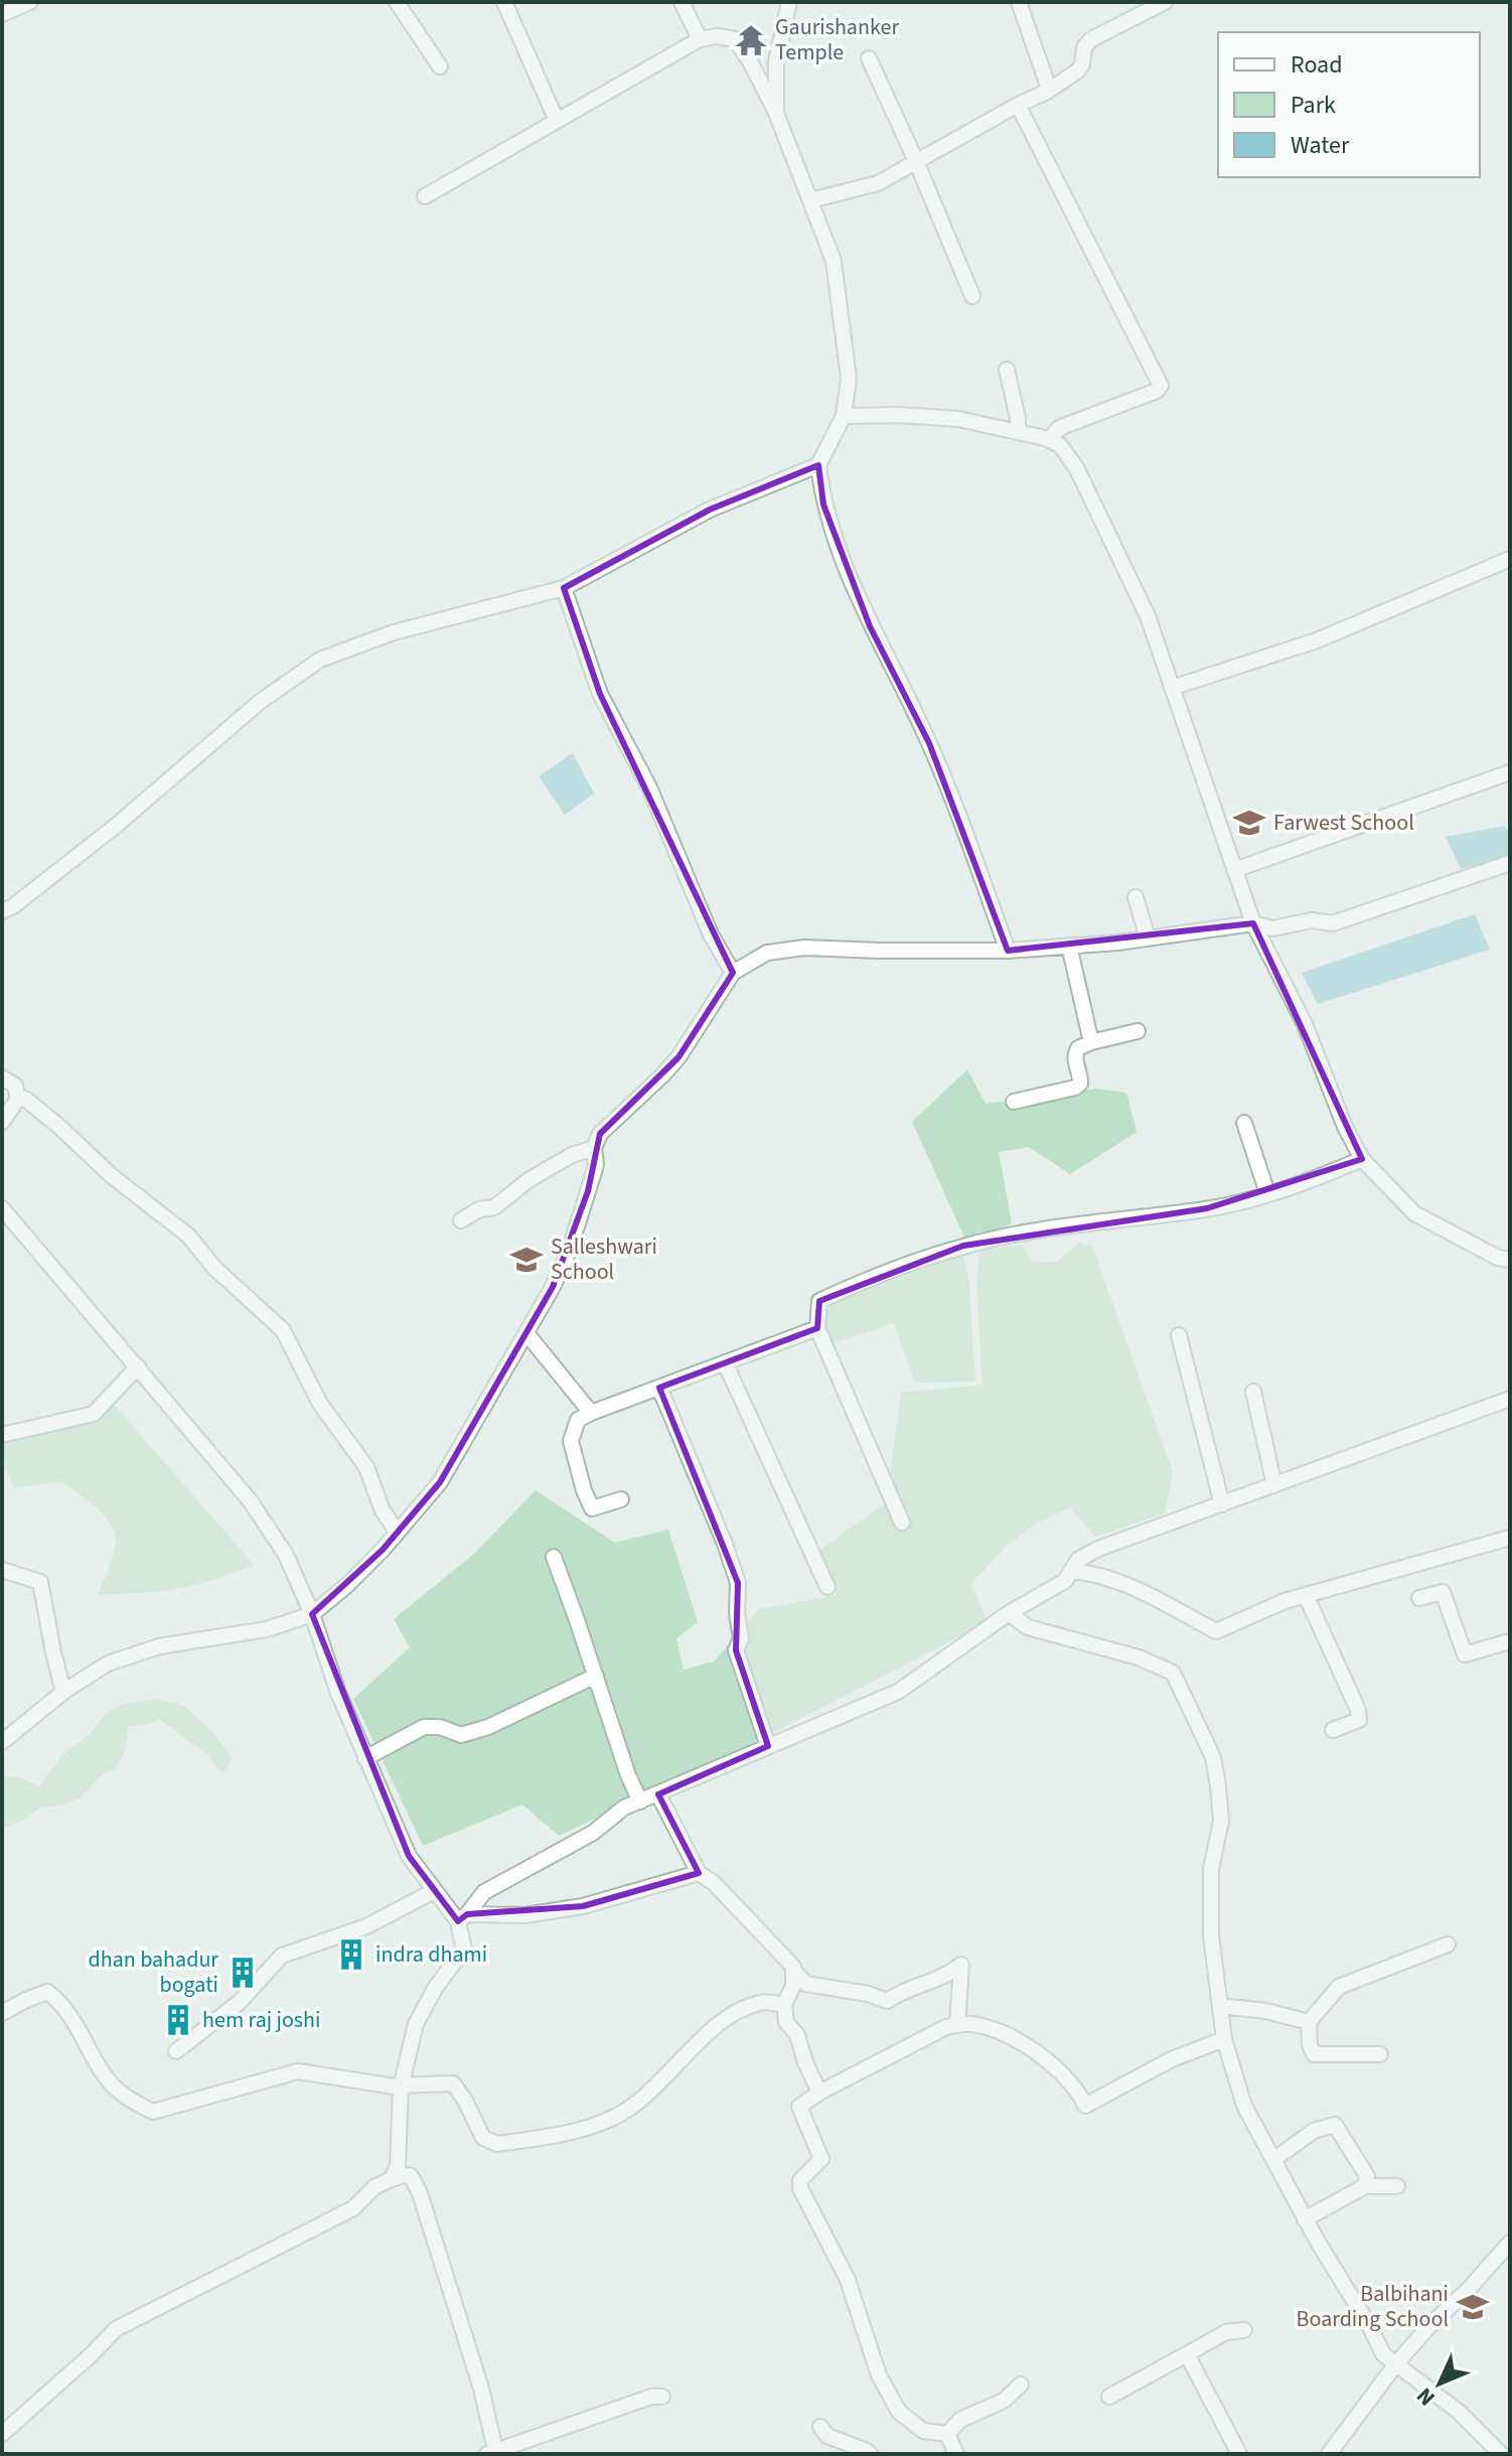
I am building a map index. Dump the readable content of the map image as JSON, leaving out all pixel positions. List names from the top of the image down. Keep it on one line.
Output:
{"places":{"temple":["Gaurishanker Temple"],"school or university":["Farwest School","Salleshwari School","Balbihani Boarding School"],"building":["indra dhami","dhan bahadur bogati","hem raj joshi"]},"legend":["Road","Park","Water"],"north":"bottom left"}
